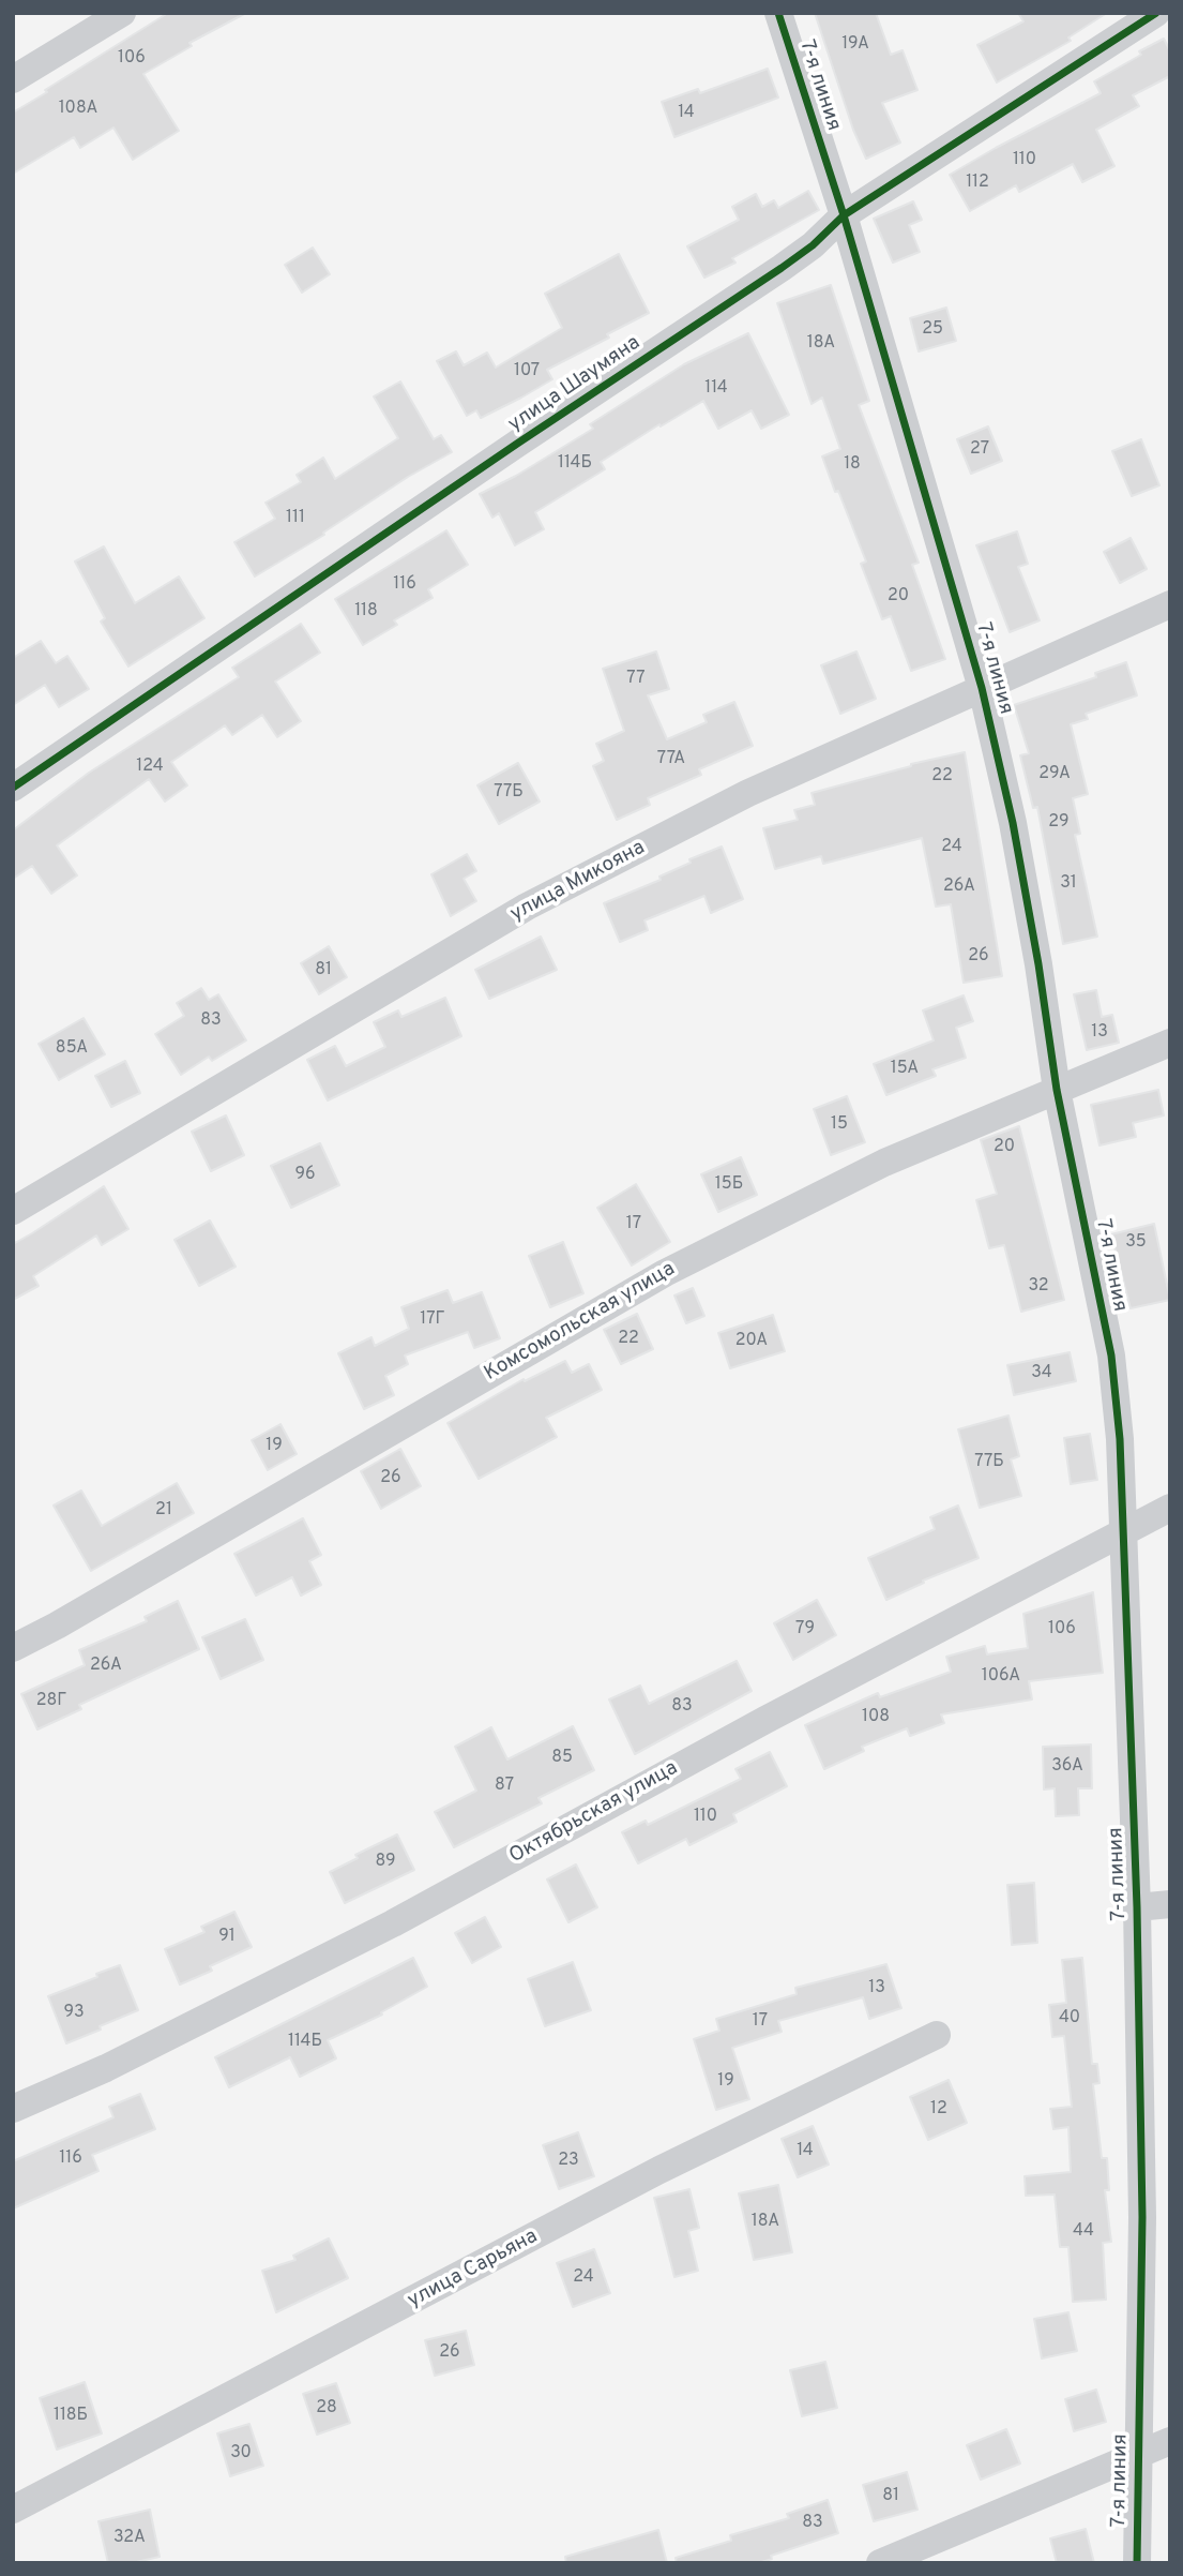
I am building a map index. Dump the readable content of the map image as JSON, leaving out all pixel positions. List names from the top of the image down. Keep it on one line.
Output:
{"streets":{"street":["7-я линия","улица Шаумяна","улица Микояна","Комсомольская улица","Октябрьская улица","улица Сарьяна"]},"crossings":[["7-я линия","улица Шаумяна"],["7-я линия","улица Микояна"],["7-я линия","Комсомольская улица"],["7-я линия","Октябрьская улица"]],"house_numbers":["19А","106","108А","14","110","112","25","18А","107","114","27","114Б","18","111","116","20","118","77","77А","124","29А","22","77Б","29","24","31","26А","26","81","83","13","85А","15А","15","20","96","15Б","17","35","32","17Г","22","20А","34","19","77Б","26","21","79","106","26А","106А","28Г","83","108","85","36А","87","110","89","91","13","93","40","17","114Б","19","12","14","116","23","18А","44","24","26","28","118Б","30","81","83","32А"]}
